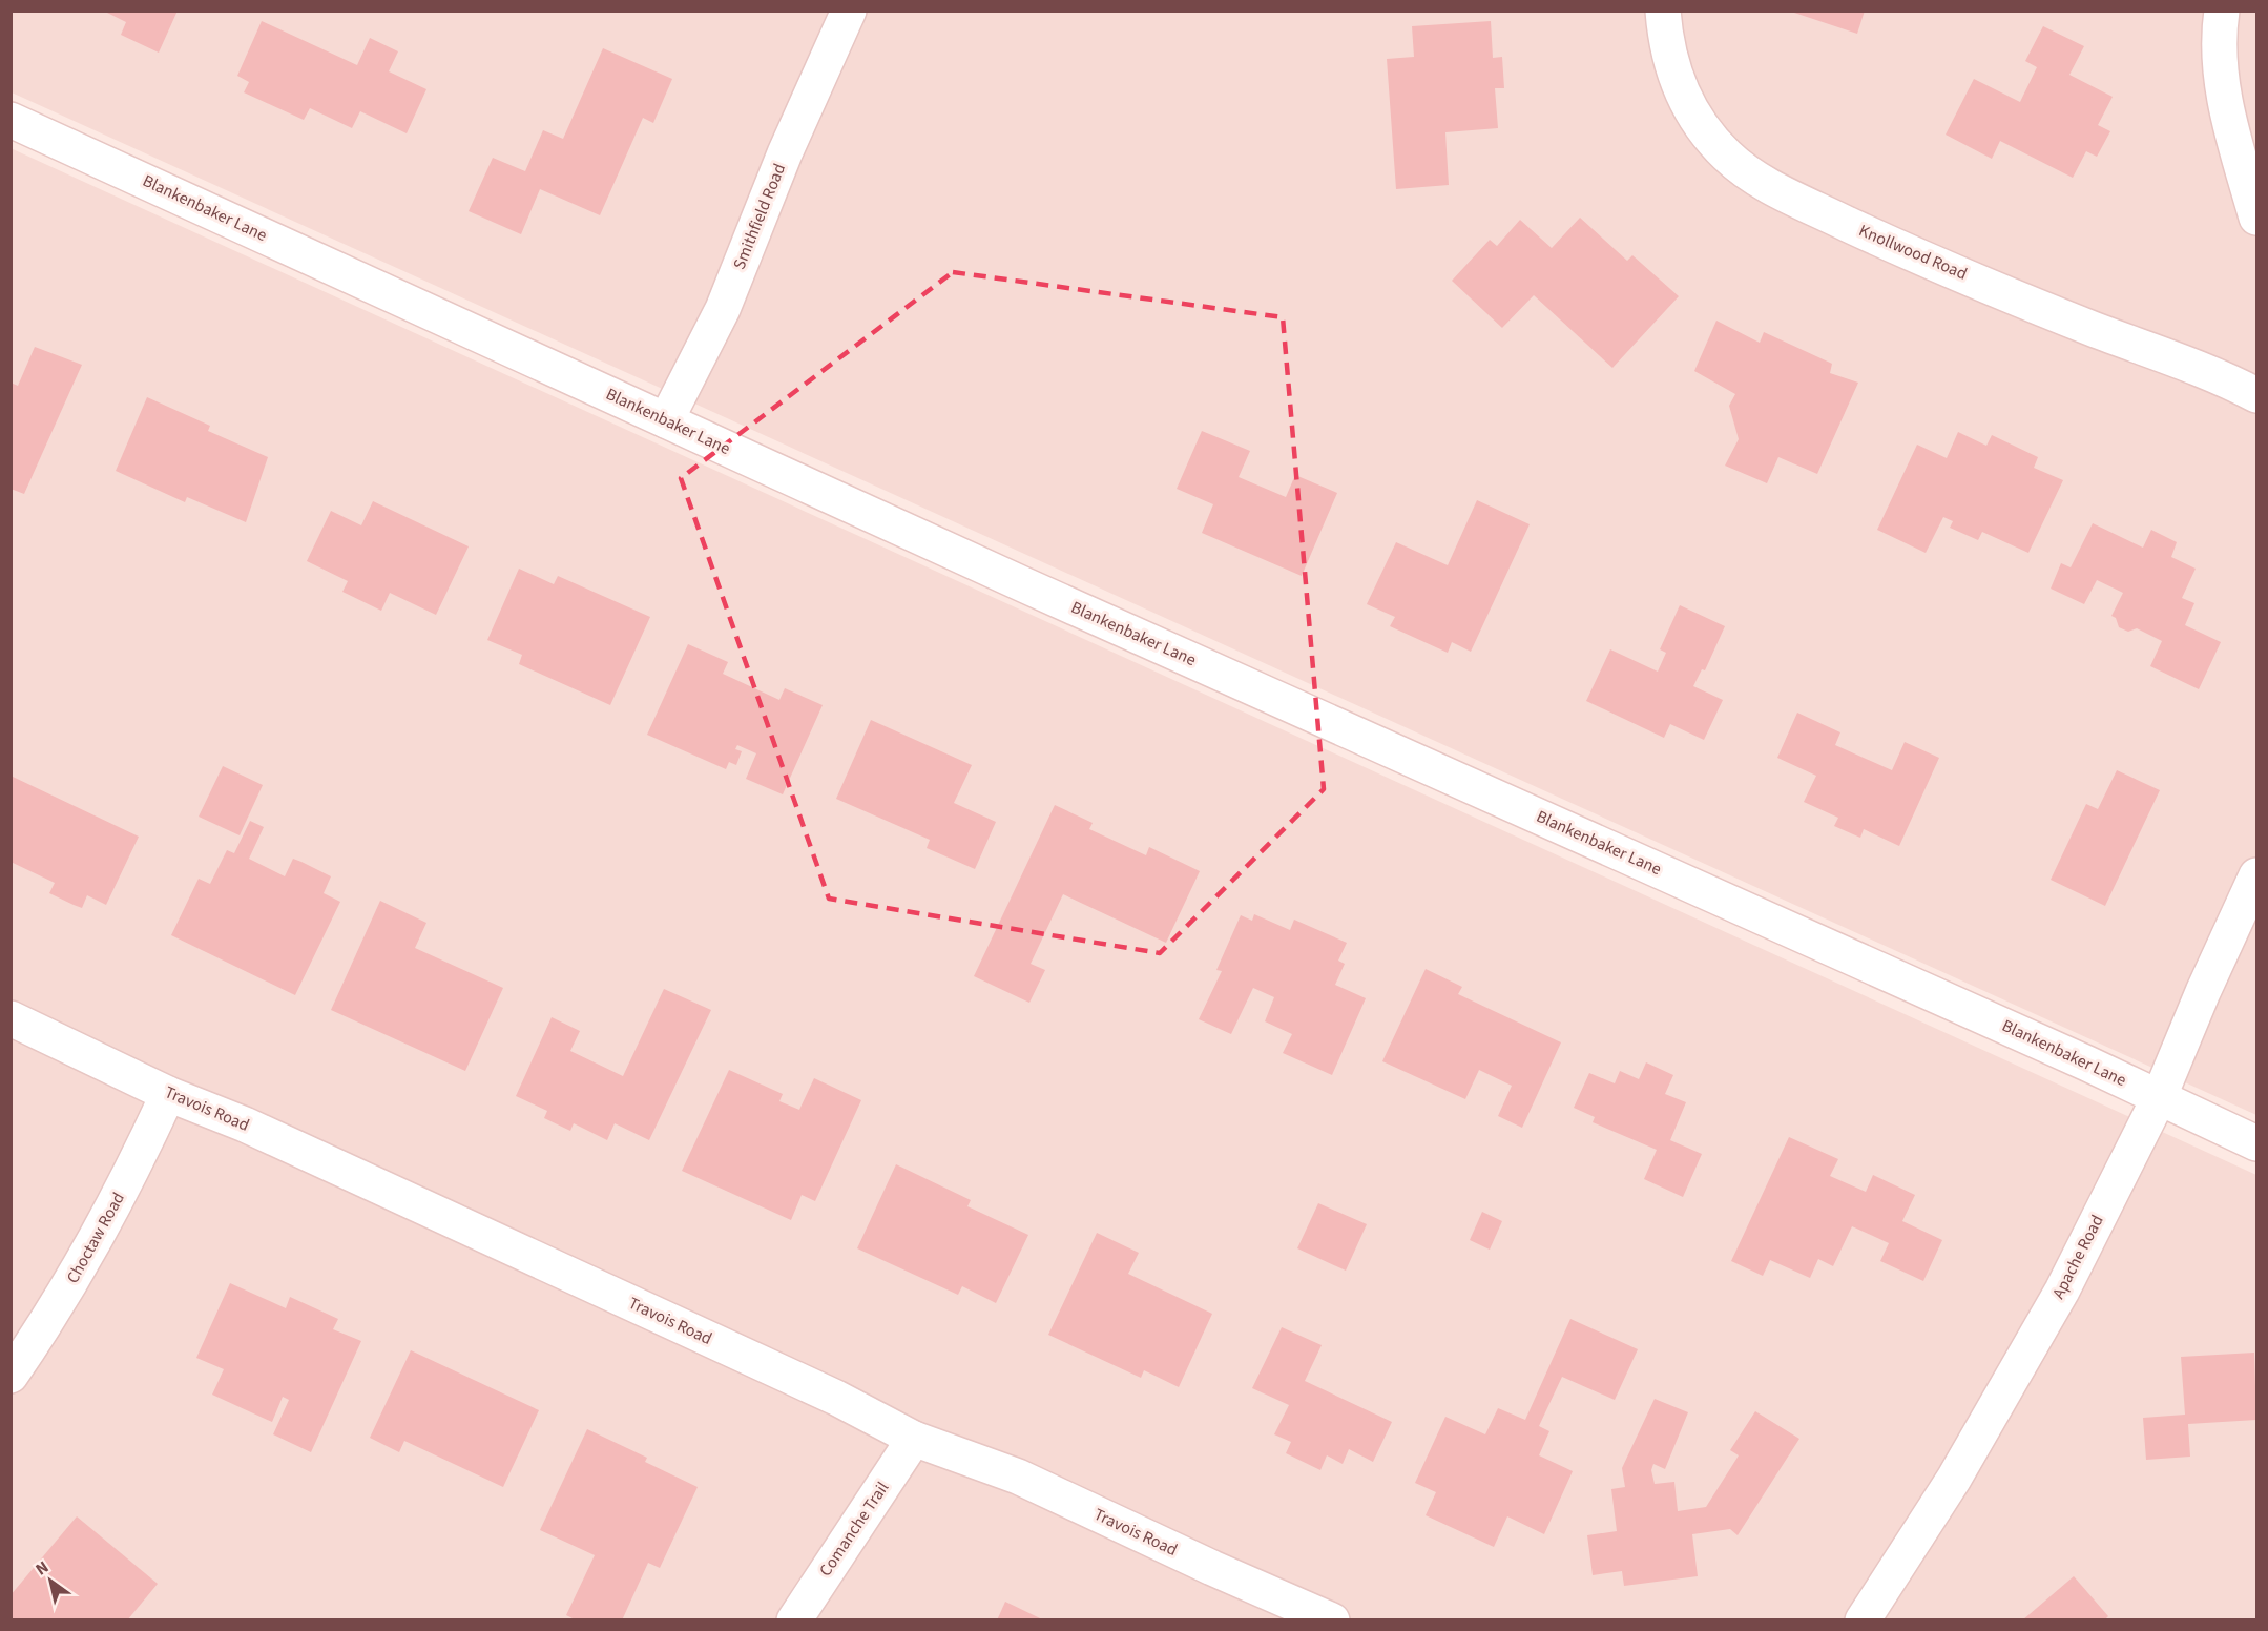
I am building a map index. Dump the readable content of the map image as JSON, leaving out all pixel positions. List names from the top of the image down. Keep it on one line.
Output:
{"streets":{"street":["Blankenbaker Lane","Smithfield Road","Knollwood Road","Travois Road","Choctaw Road","Apache Road","Comanche Trail"]},"crossings":[["Blankenbaker Lane","Smithfield Road"],["Blankenbaker Lane","Apache Road"],["Travois Road","Choctaw Road"],["Travois Road","Comanche Trail"]],"north":"top left"}
